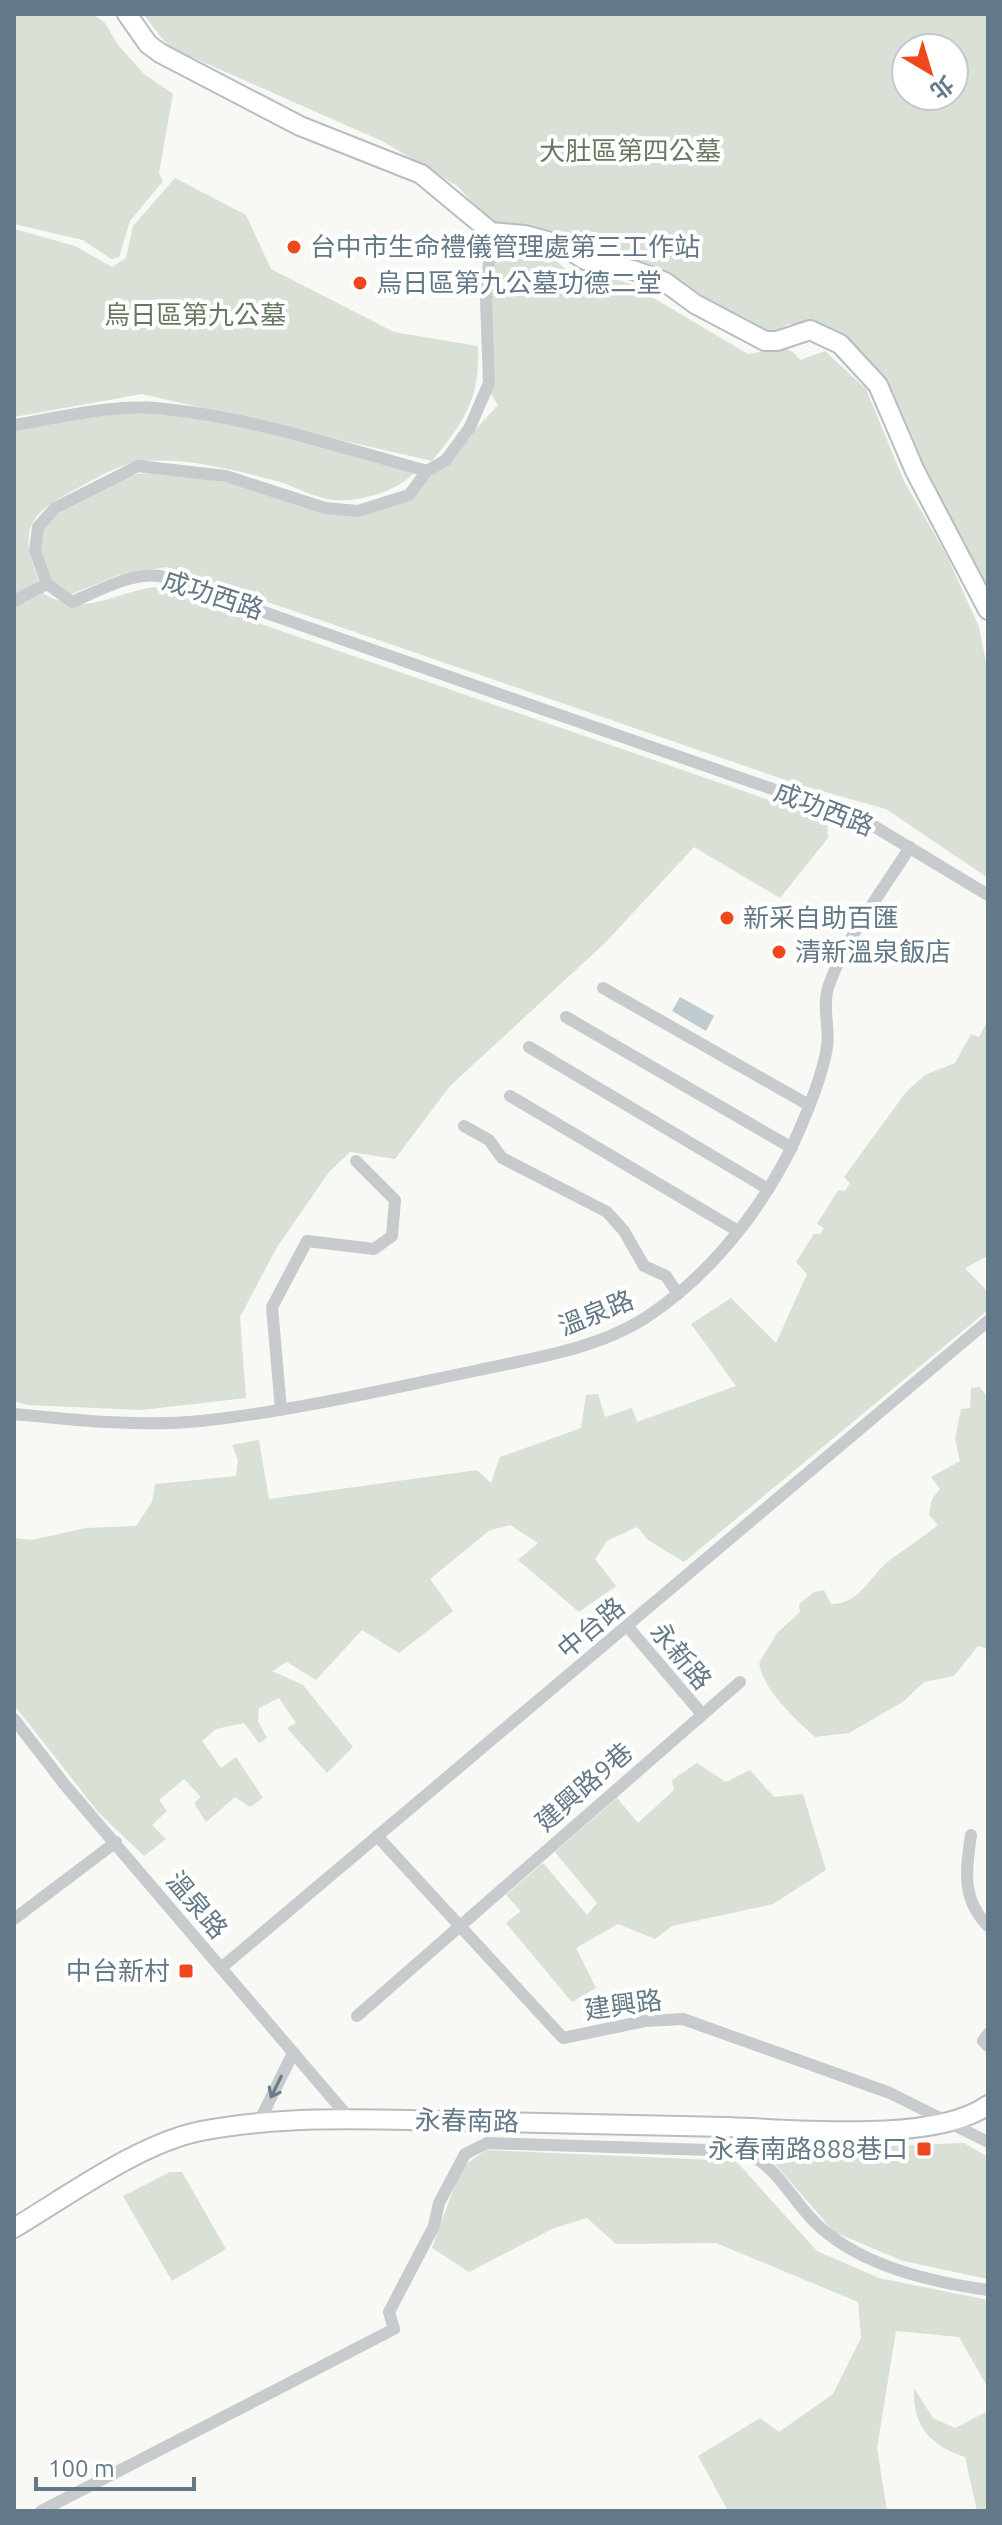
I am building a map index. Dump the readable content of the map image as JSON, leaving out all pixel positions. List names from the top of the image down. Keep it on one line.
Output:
{"streets":{"street":["成功西路","溫泉路","中台路","永新路","建興路9巷","建興路","永春南路"]},"crossings":[["成功西路","溫泉路"],["溫泉路","中台路"],["溫泉路","永春南路"],["中台路","永新路"],["中台路","建興路"],["永新路","建興路9巷"],["建興路9巷","建興路"],["建興路","永春南路"]],"parks":["大肚區第四公墓","烏日區第九公墓"],"places":{"other":["台中市生命禮儀管理處第三工作站","烏日區第九公墓功德二堂","新采自助百匯","清新溫泉飯店"],"transit":["中台新村","永春南路888巷口"]},"scale_bar":"100 m","north":"bottom right"}
